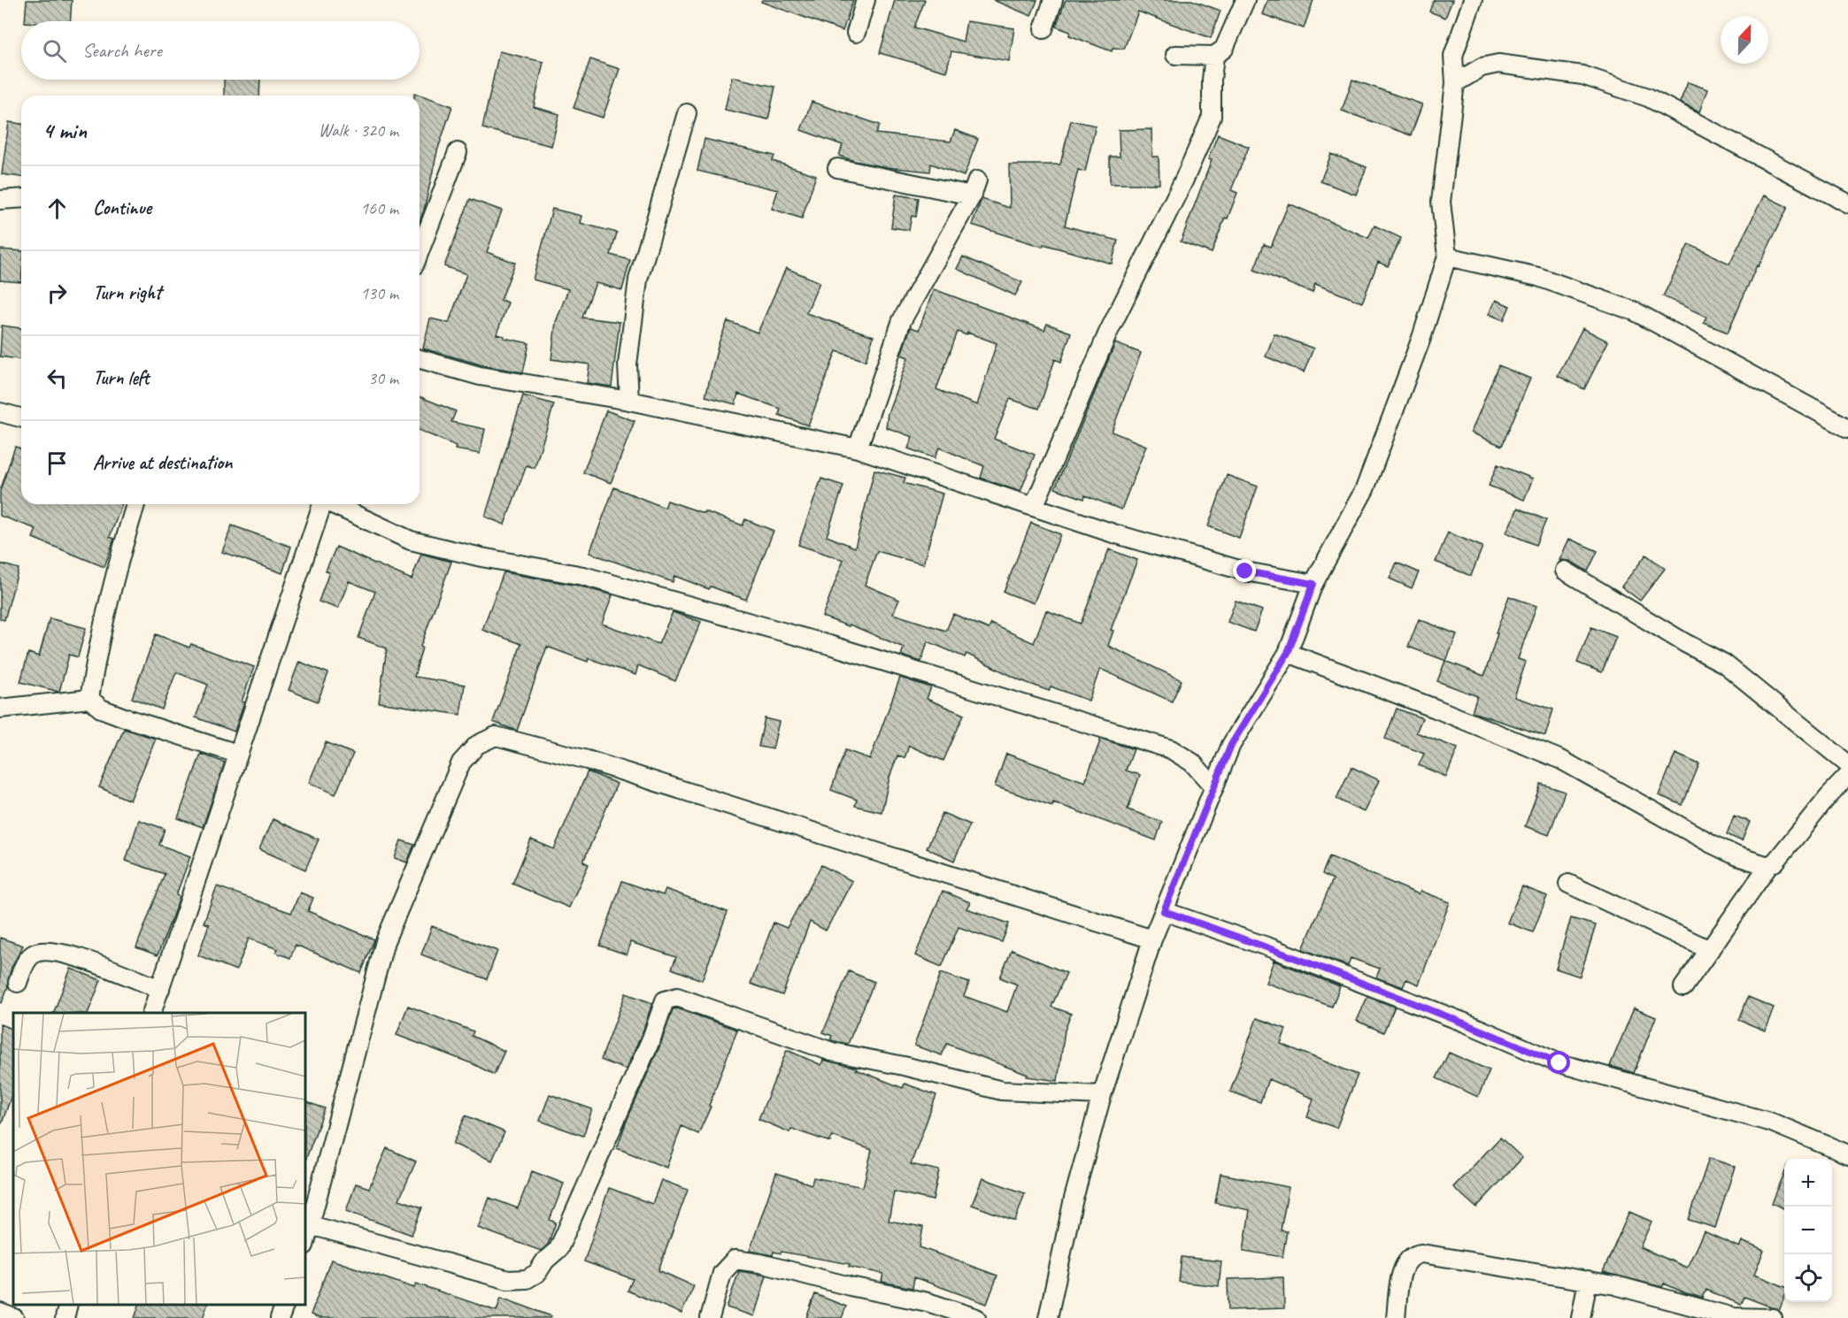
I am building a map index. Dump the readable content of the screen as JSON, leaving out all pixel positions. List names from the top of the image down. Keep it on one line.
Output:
{"north":"top","page":{"search":"Search here","heading":["4 min","Walk · 320 m"],"list":[["Continue","160 m"],["Turn right","130 m"],["Turn left","30 m"],"Arrive at destination"],"map_buttons":["+","−"]}}
